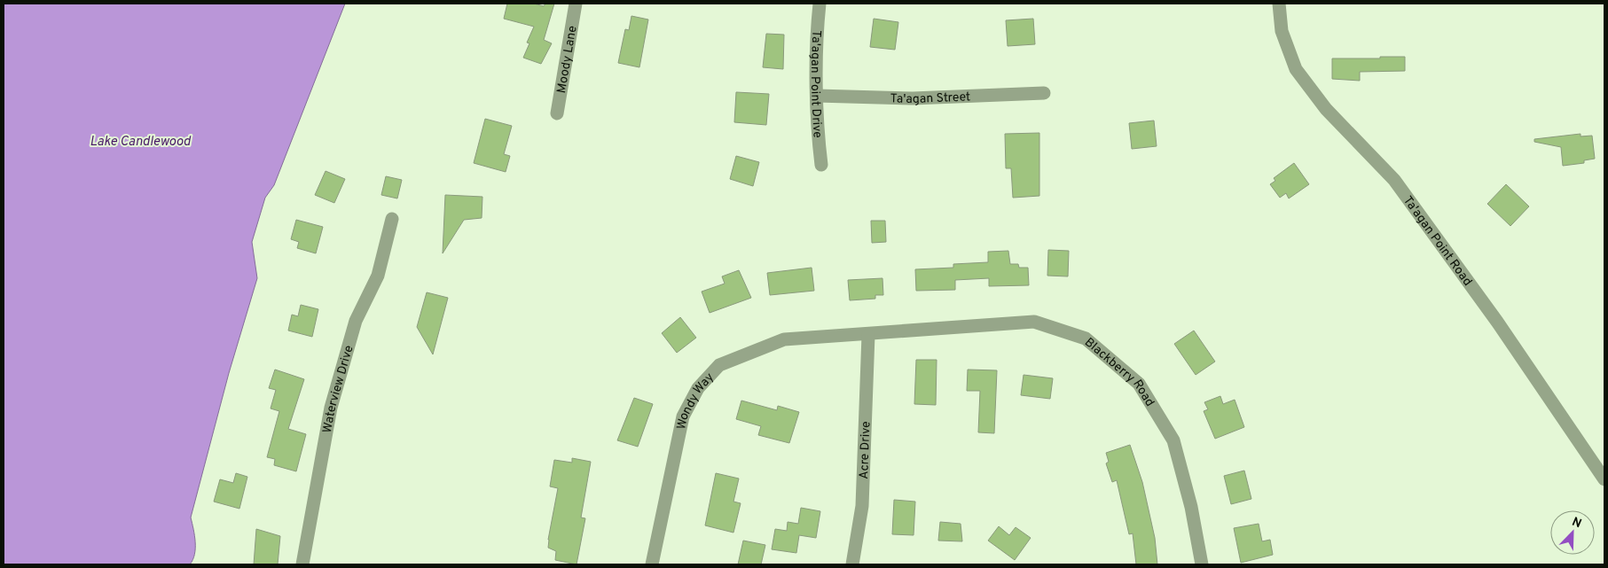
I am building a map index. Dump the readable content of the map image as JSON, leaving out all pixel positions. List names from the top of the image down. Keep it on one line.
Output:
{"streets":{"street":["Moody Lane","Ta'agan Point Drive","Ta'agan Street","Ta'agan Point Road","Blackberry Road","Waterview Drive","Wondy Way","Acre Drive"]},"crossings":[["Ta'agan Point Drive","Ta'agan Street"],["Blackberry Road","Wondy Way"],["Blackberry Road","Acre Drive"],["Wondy Way","Acre Drive"]],"water":["Lake Candlewood"],"north":"top right"}
